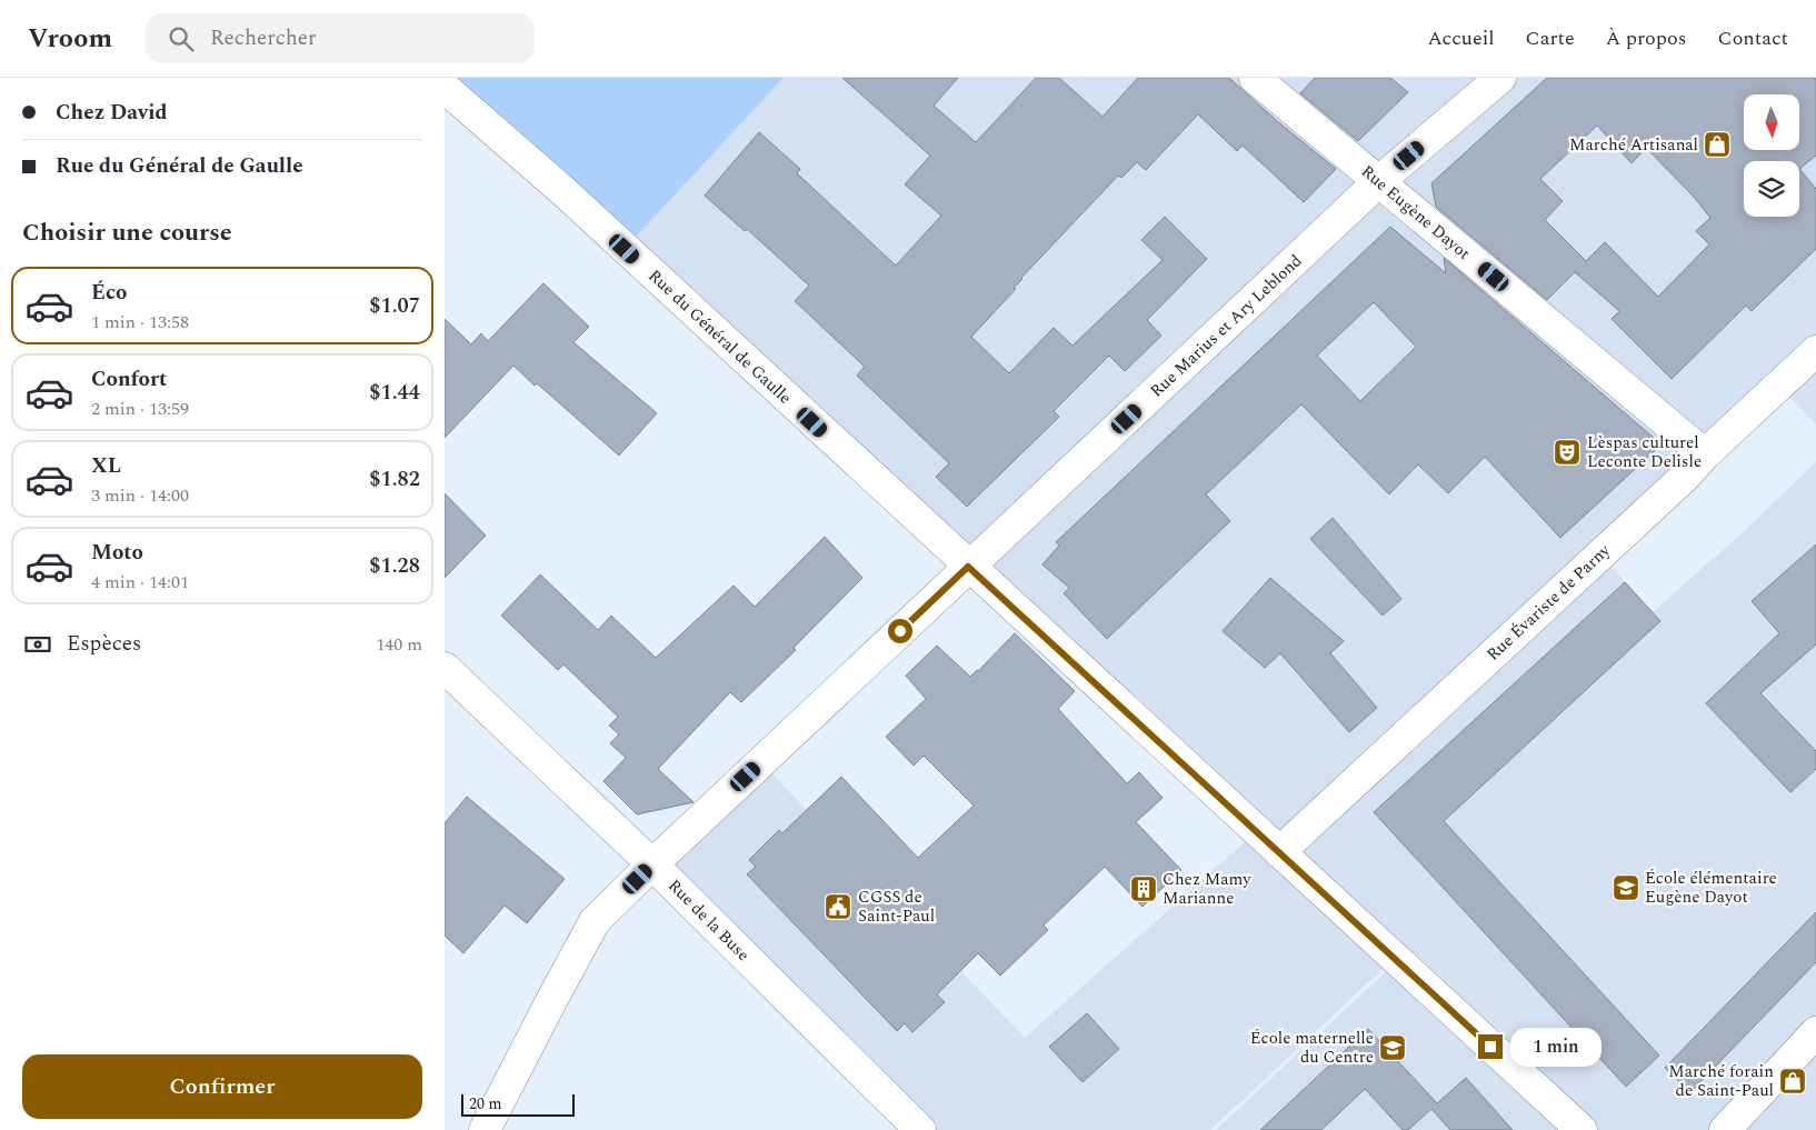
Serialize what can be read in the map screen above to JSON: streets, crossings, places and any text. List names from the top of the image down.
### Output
{
  "streets": {
    "street": [
      "Rue Eugène Dayot",
      "Rue Marius et Ary Leblond",
      "Rue du Général de Gaulle",
      "Rue Évariste de Parny",
      "Rue de la Buse"
    ]
  },
  "crossings": [
    ["Rue Eugène Dayot", "Rue Marius et Ary Leblond"],
    ["Rue Eugène Dayot", "Rue Évariste de Parny"],
    ["Rue Marius et Ary Leblond", "Rue du Général de Gaulle"],
    ["Rue Marius et Ary Leblond", "Rue de la Buse"],
    ["Rue du Général de Gaulle", "Rue Évariste de Parny"]
  ],
  "places": {
    "shop": ["Marché Artisanal", "Marché forain de Saint-Paul"],
    "theatre": ["Lèspas culturel Leconte Delisle"],
    "school or university": ["École élémentaire Eugène Dayot", "École maternelle du Centre"],
    "building": ["Chez Mamy Marianne"],
    "public building": ["CGSS de Saint-Paul"]
  },
  "scale_bar": "20 m",
  "north": "bottom",
  "page": {
    "header": "Vroom",
    "search": "Rechercher",
    "nav": [
      "Accueil",
      "Carte",
      "À propos",
      "Contact"
    ],
    "banner": ["Chez David", "Rue du Général de Gaulle"],
    "heading": "Choisir une course",
    "list": [
      {
        "name": "Éco",
        "note": "1 min · 13:58",
        "value": "$1.07"
      },
      {
        "name": "Confort",
        "note": "2 min · 13:59",
        "value": "$1.44"
      },
      {
        "name": "XL",
        "note": "3 min · 14:00",
        "value": "$1.82"
      },
      {
        "name": "Moto",
        "note": "4 min · 14:01",
        "value": "$1.28"
      }
    ],
    "pay": ["Espèces", "140 m"],
    "bubble": "1 min",
    "buttons": "Confirmer",
    "scale": "20 m"
  }
}
